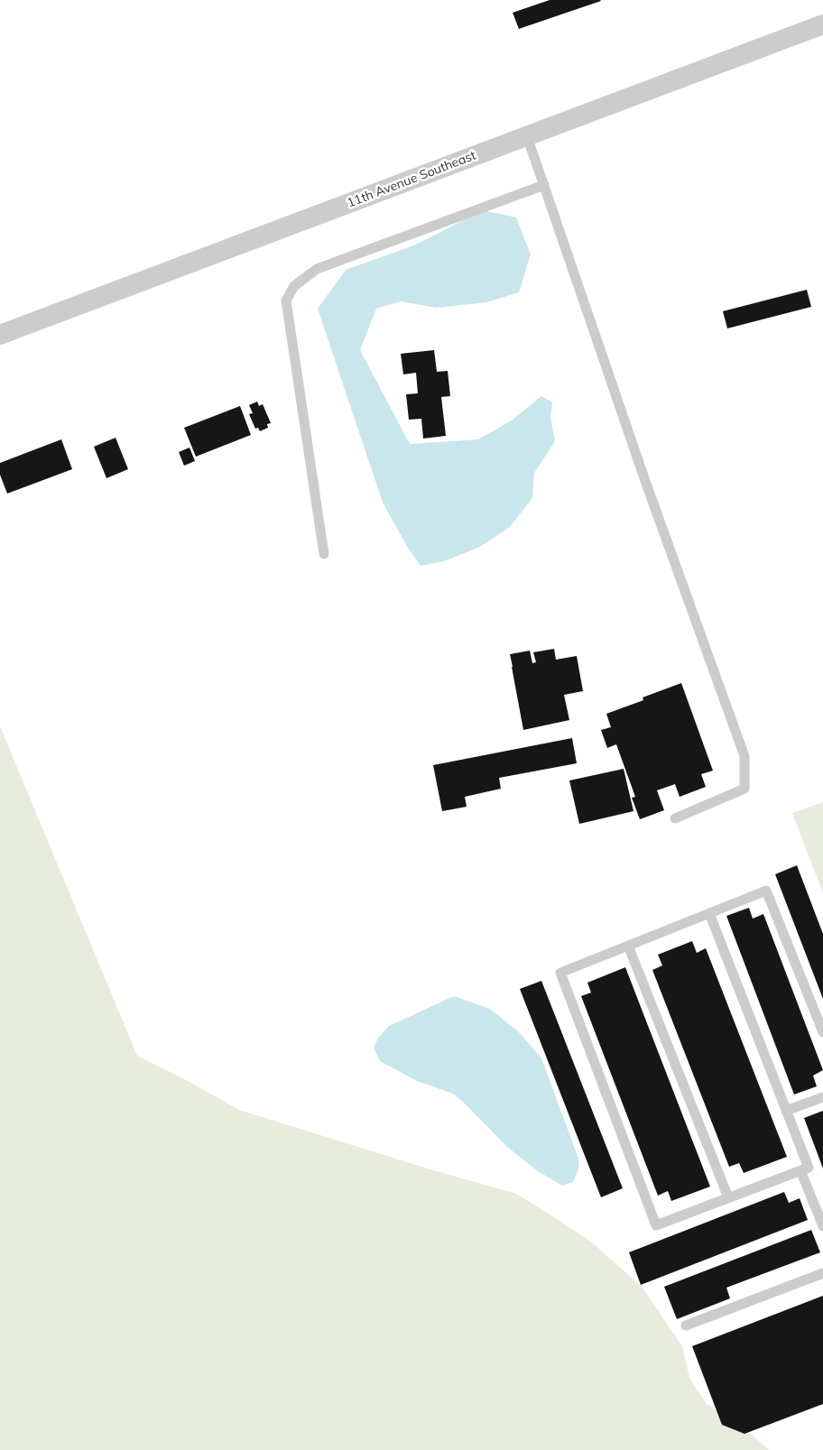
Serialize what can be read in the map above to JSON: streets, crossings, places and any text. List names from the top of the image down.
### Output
{
  "streets": {
    "street": ["11th Avenue Southeast"]
  }
}
